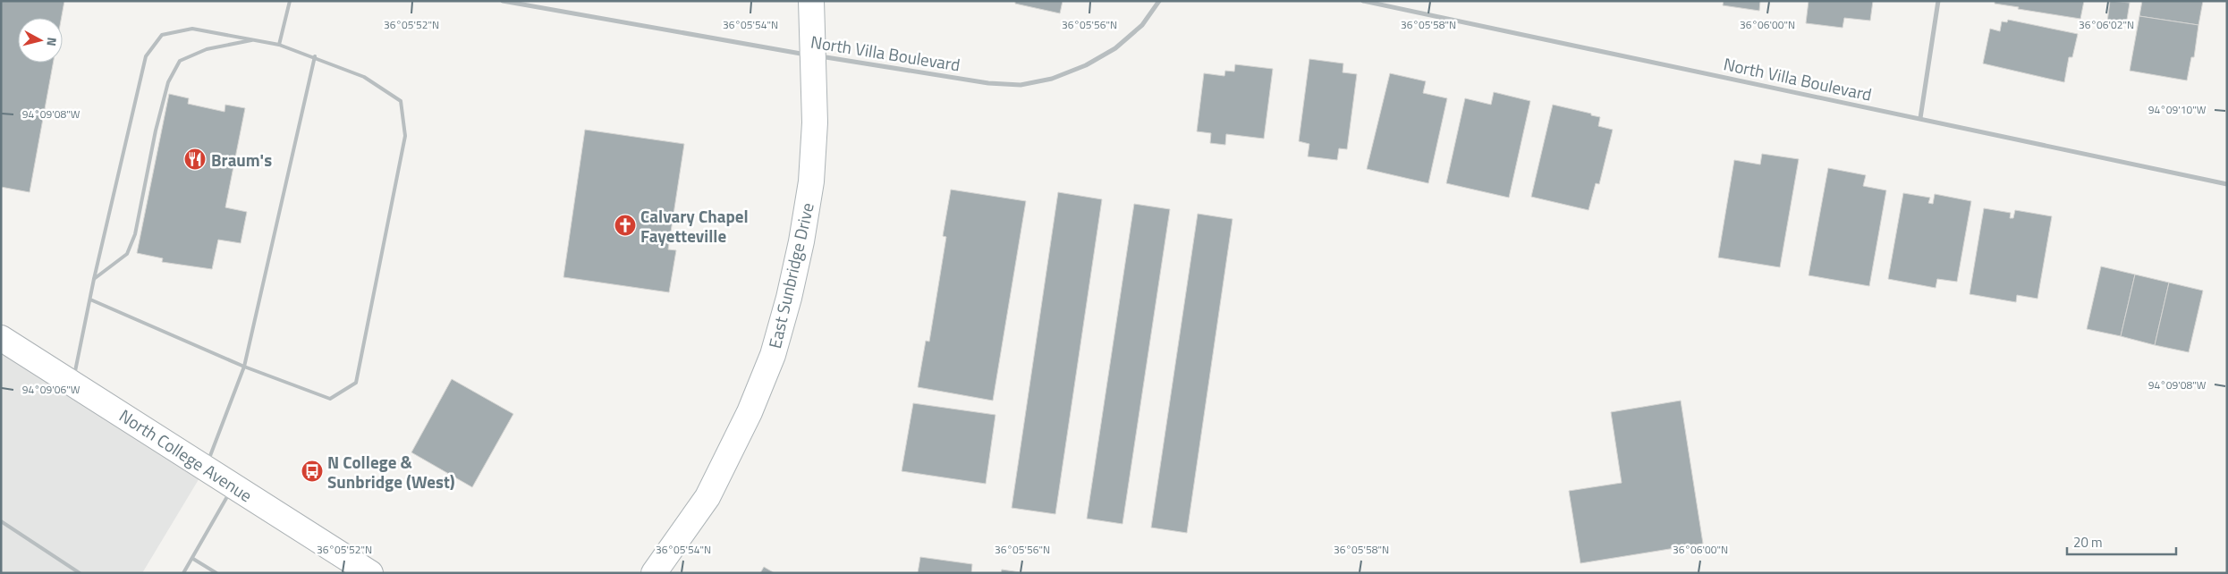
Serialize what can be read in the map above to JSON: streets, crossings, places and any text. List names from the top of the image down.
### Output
{
  "streets": {
    "street": ["North Villa Boulevard", "East Sunbridge Drive", "North College Avenue"]
  },
  "crossings": [
    ["North Villa Boulevard", "East Sunbridge Drive"]
  ],
  "places": {
    "restaurant": ["Braum's"],
    "church": ["Calvary Chapel Fayetteville"],
    "bus stop": ["N College & Sunbridge (West)"]
  },
  "scale_bar": "20 m",
  "north": "right",
  "coordinates": [
    "36°05'52\"N",
    "36°05'54\"N",
    "36°05'56\"N",
    "36°05'58\"N",
    "36°06'00\"N",
    "36°06'02\"N",
    "94°09'10\"W",
    "94°09'08\"W",
    "94°09'06\"W"
  ]
}
